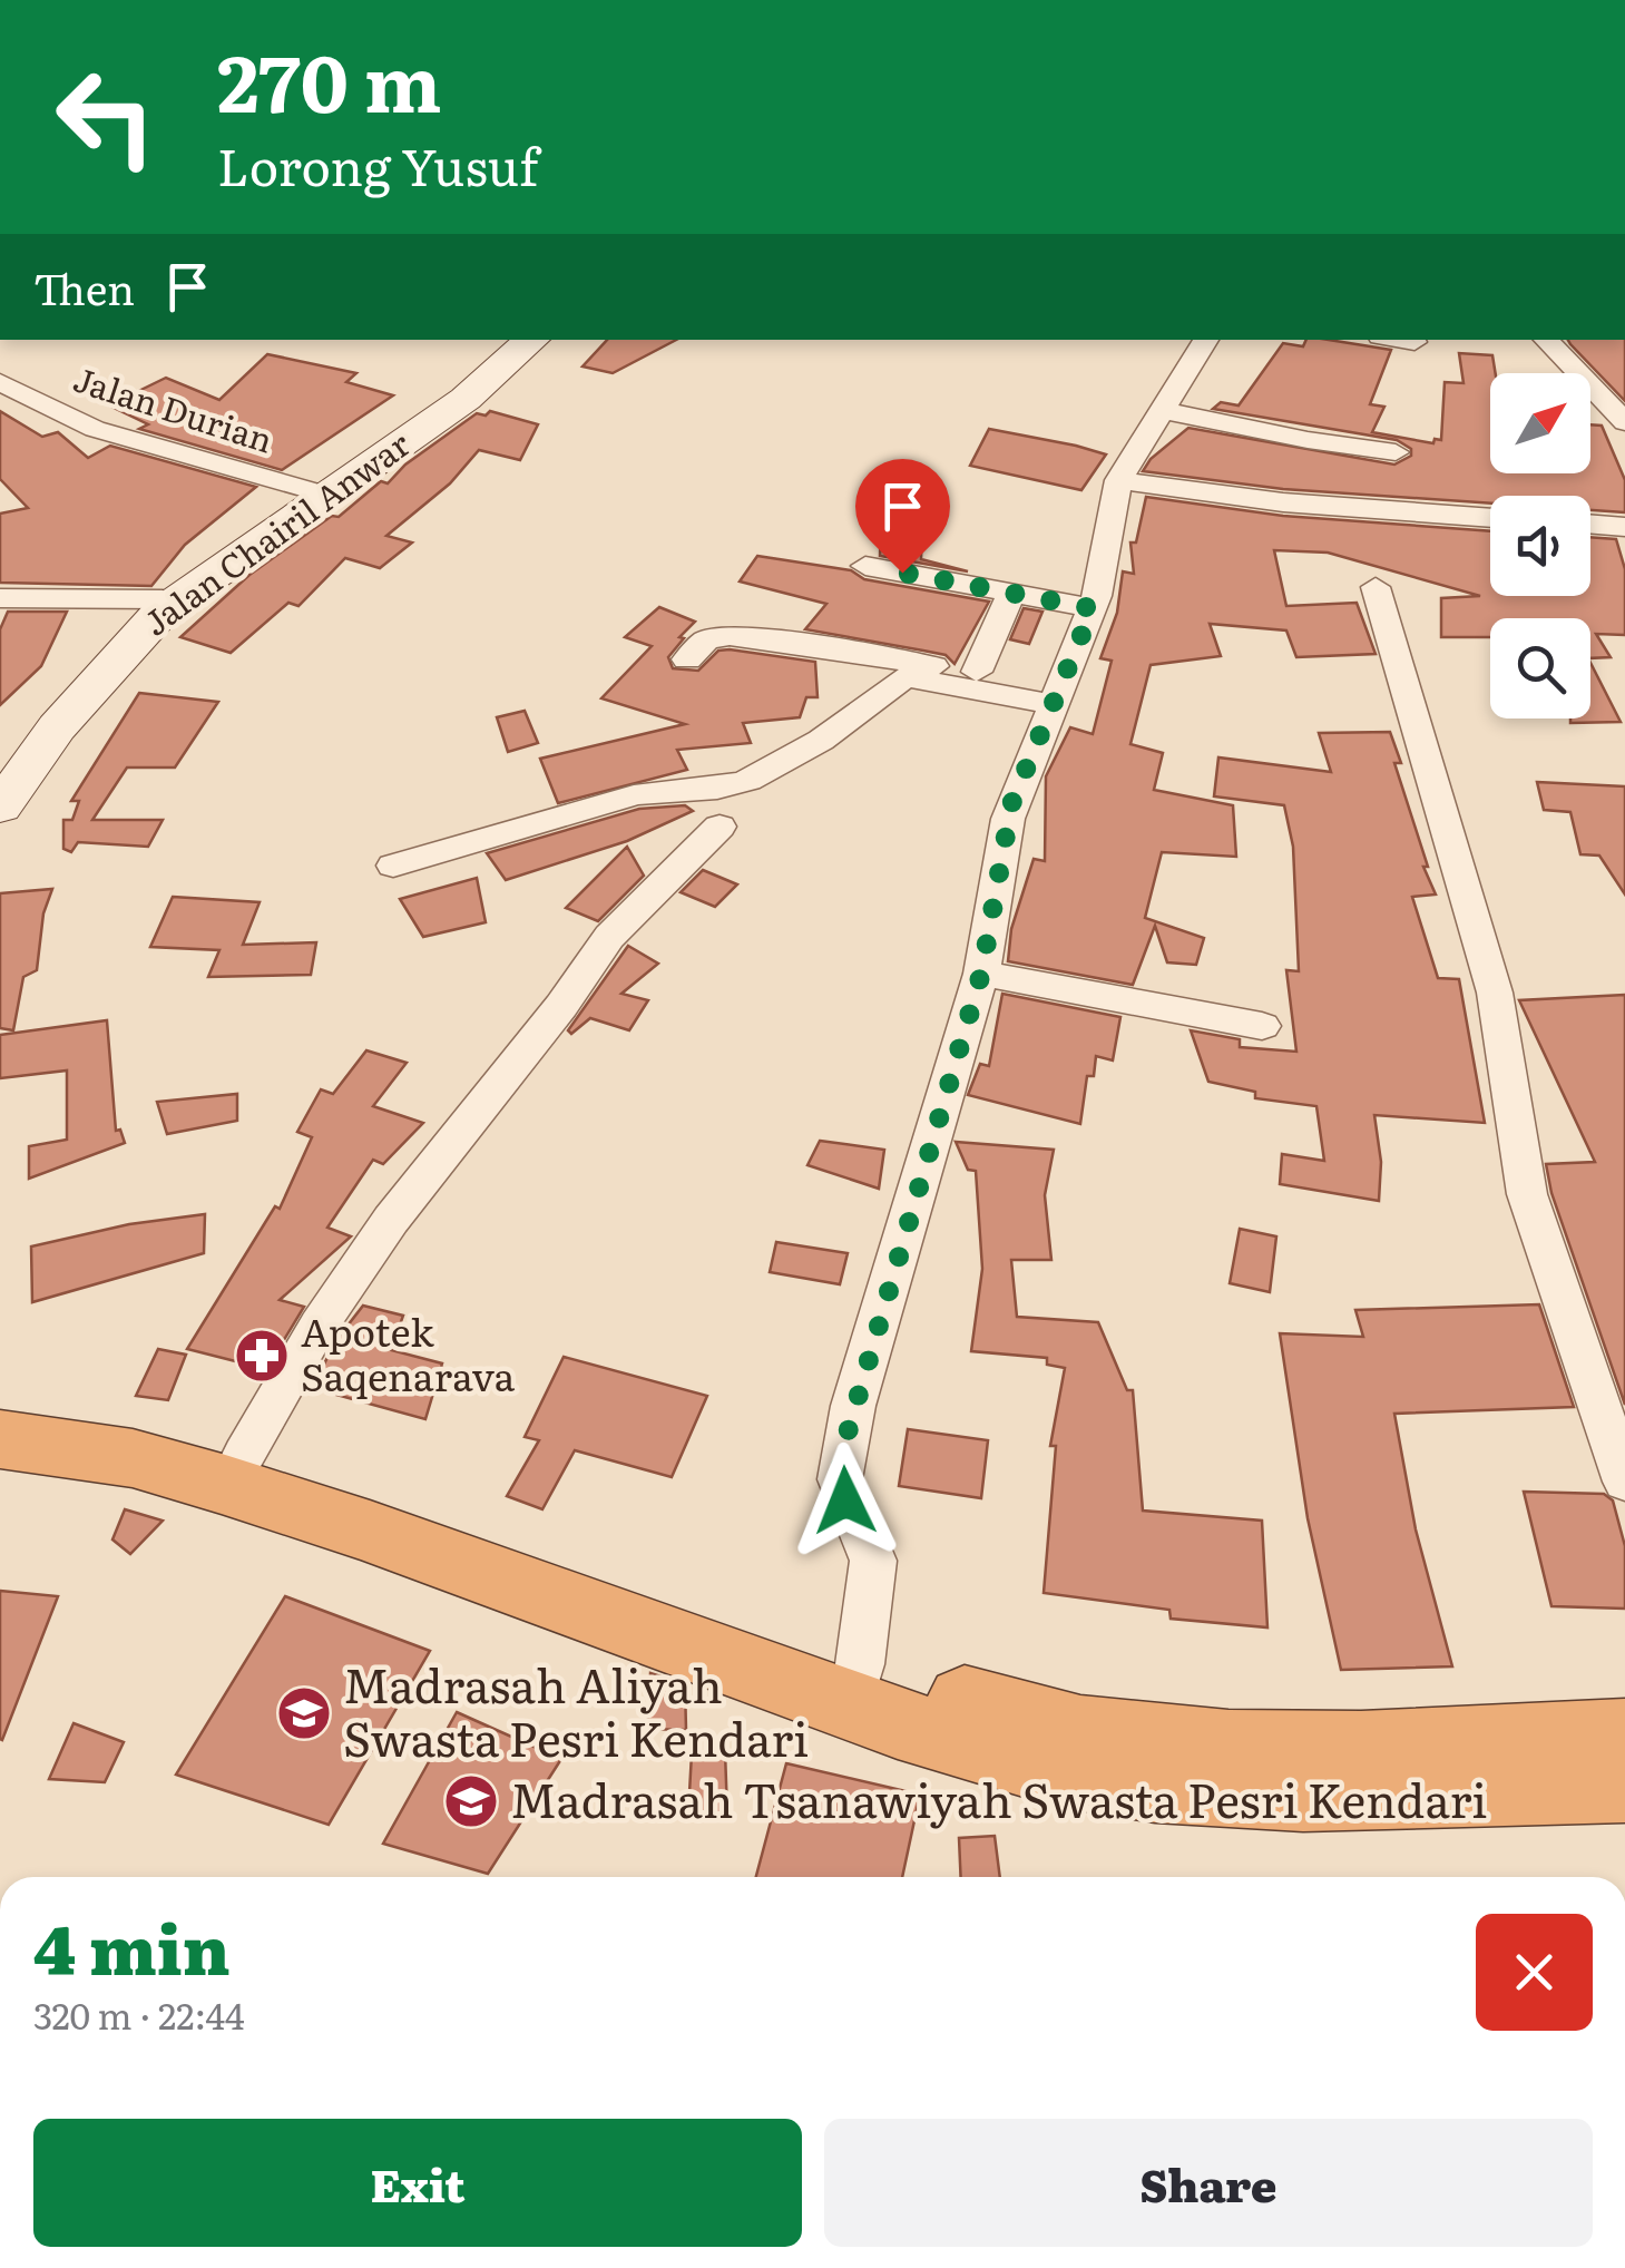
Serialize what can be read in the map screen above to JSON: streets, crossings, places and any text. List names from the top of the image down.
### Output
{
  "streets": {
    "main road": ["Jalan Chairil Anwar"],
    "street": ["Jalan Durian"]
  },
  "crossings": [
    ["Jalan Durian", "Jalan Chairil Anwar"]
  ],
  "places": {
    "pharmacy": ["Apotek Saqenarava"],
    "school or university": ["Madrasah Aliyah Swasta Pesri Kendari", "Madrasah Tsanawiyah Swasta Pesri Kendari"]
  },
  "north": "top right",
  "page": {
    "turn": ["270 m", "Lorong Yusuf"],
    "then": "Then",
    "heading": ["4 min", "320 m · 22:44"],
    "buttons": ["Exit", "Share"]
  }
}
